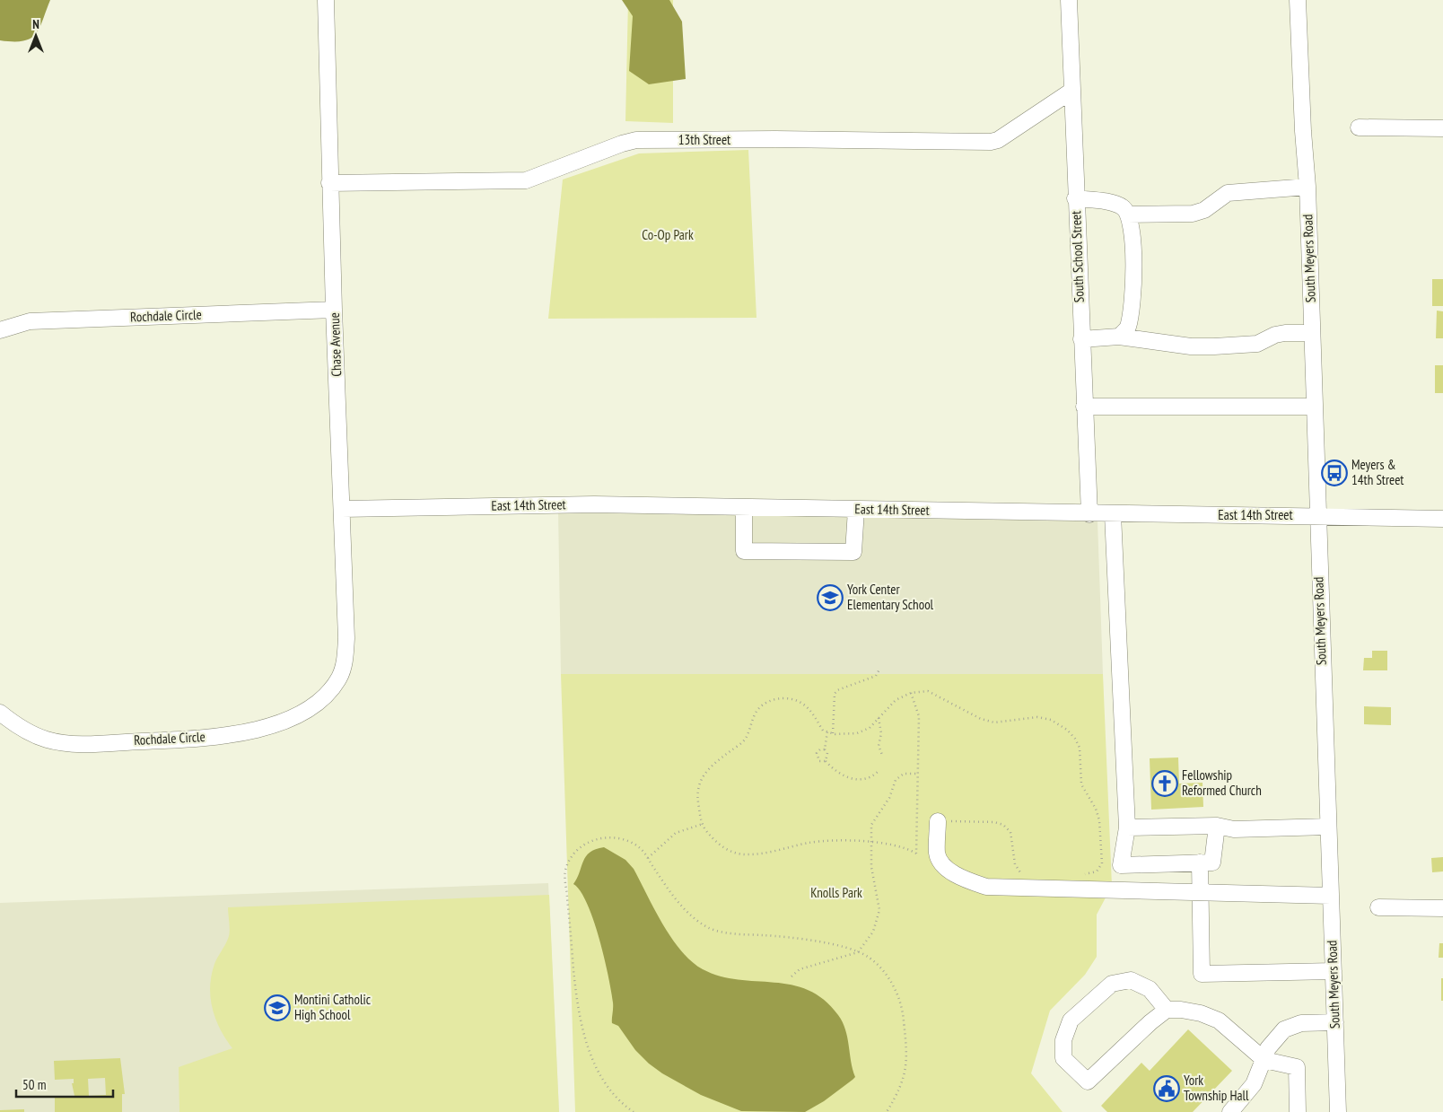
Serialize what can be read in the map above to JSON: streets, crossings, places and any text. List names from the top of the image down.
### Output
{
  "streets": {
    "street": [
      "13th Street",
      "South School Street",
      "South Meyers Road",
      "Rochdale Circle",
      "Chase Avenue",
      "East 14th Street"
    ]
  },
  "crossings": [
    ["13th Street", "South School Street"],
    ["13th Street", "Chase Avenue"],
    ["South School Street", "East 14th Street"],
    ["South Meyers Road", "East 14th Street"],
    ["Rochdale Circle", "Chase Avenue"],
    ["Chase Avenue", "East 14th Street"]
  ],
  "parks": ["Co-Op Park", "Knolls Park"],
  "places": {
    "bus stop": ["Meyers & 14th Street"],
    "school or university": ["York Center Elementary School", "Montini Catholic High School"],
    "church": ["Fellowship Reformed Church"],
    "public building": ["York Township Hall"]
  },
  "scale_bar": "50 m",
  "north": "top"
}
